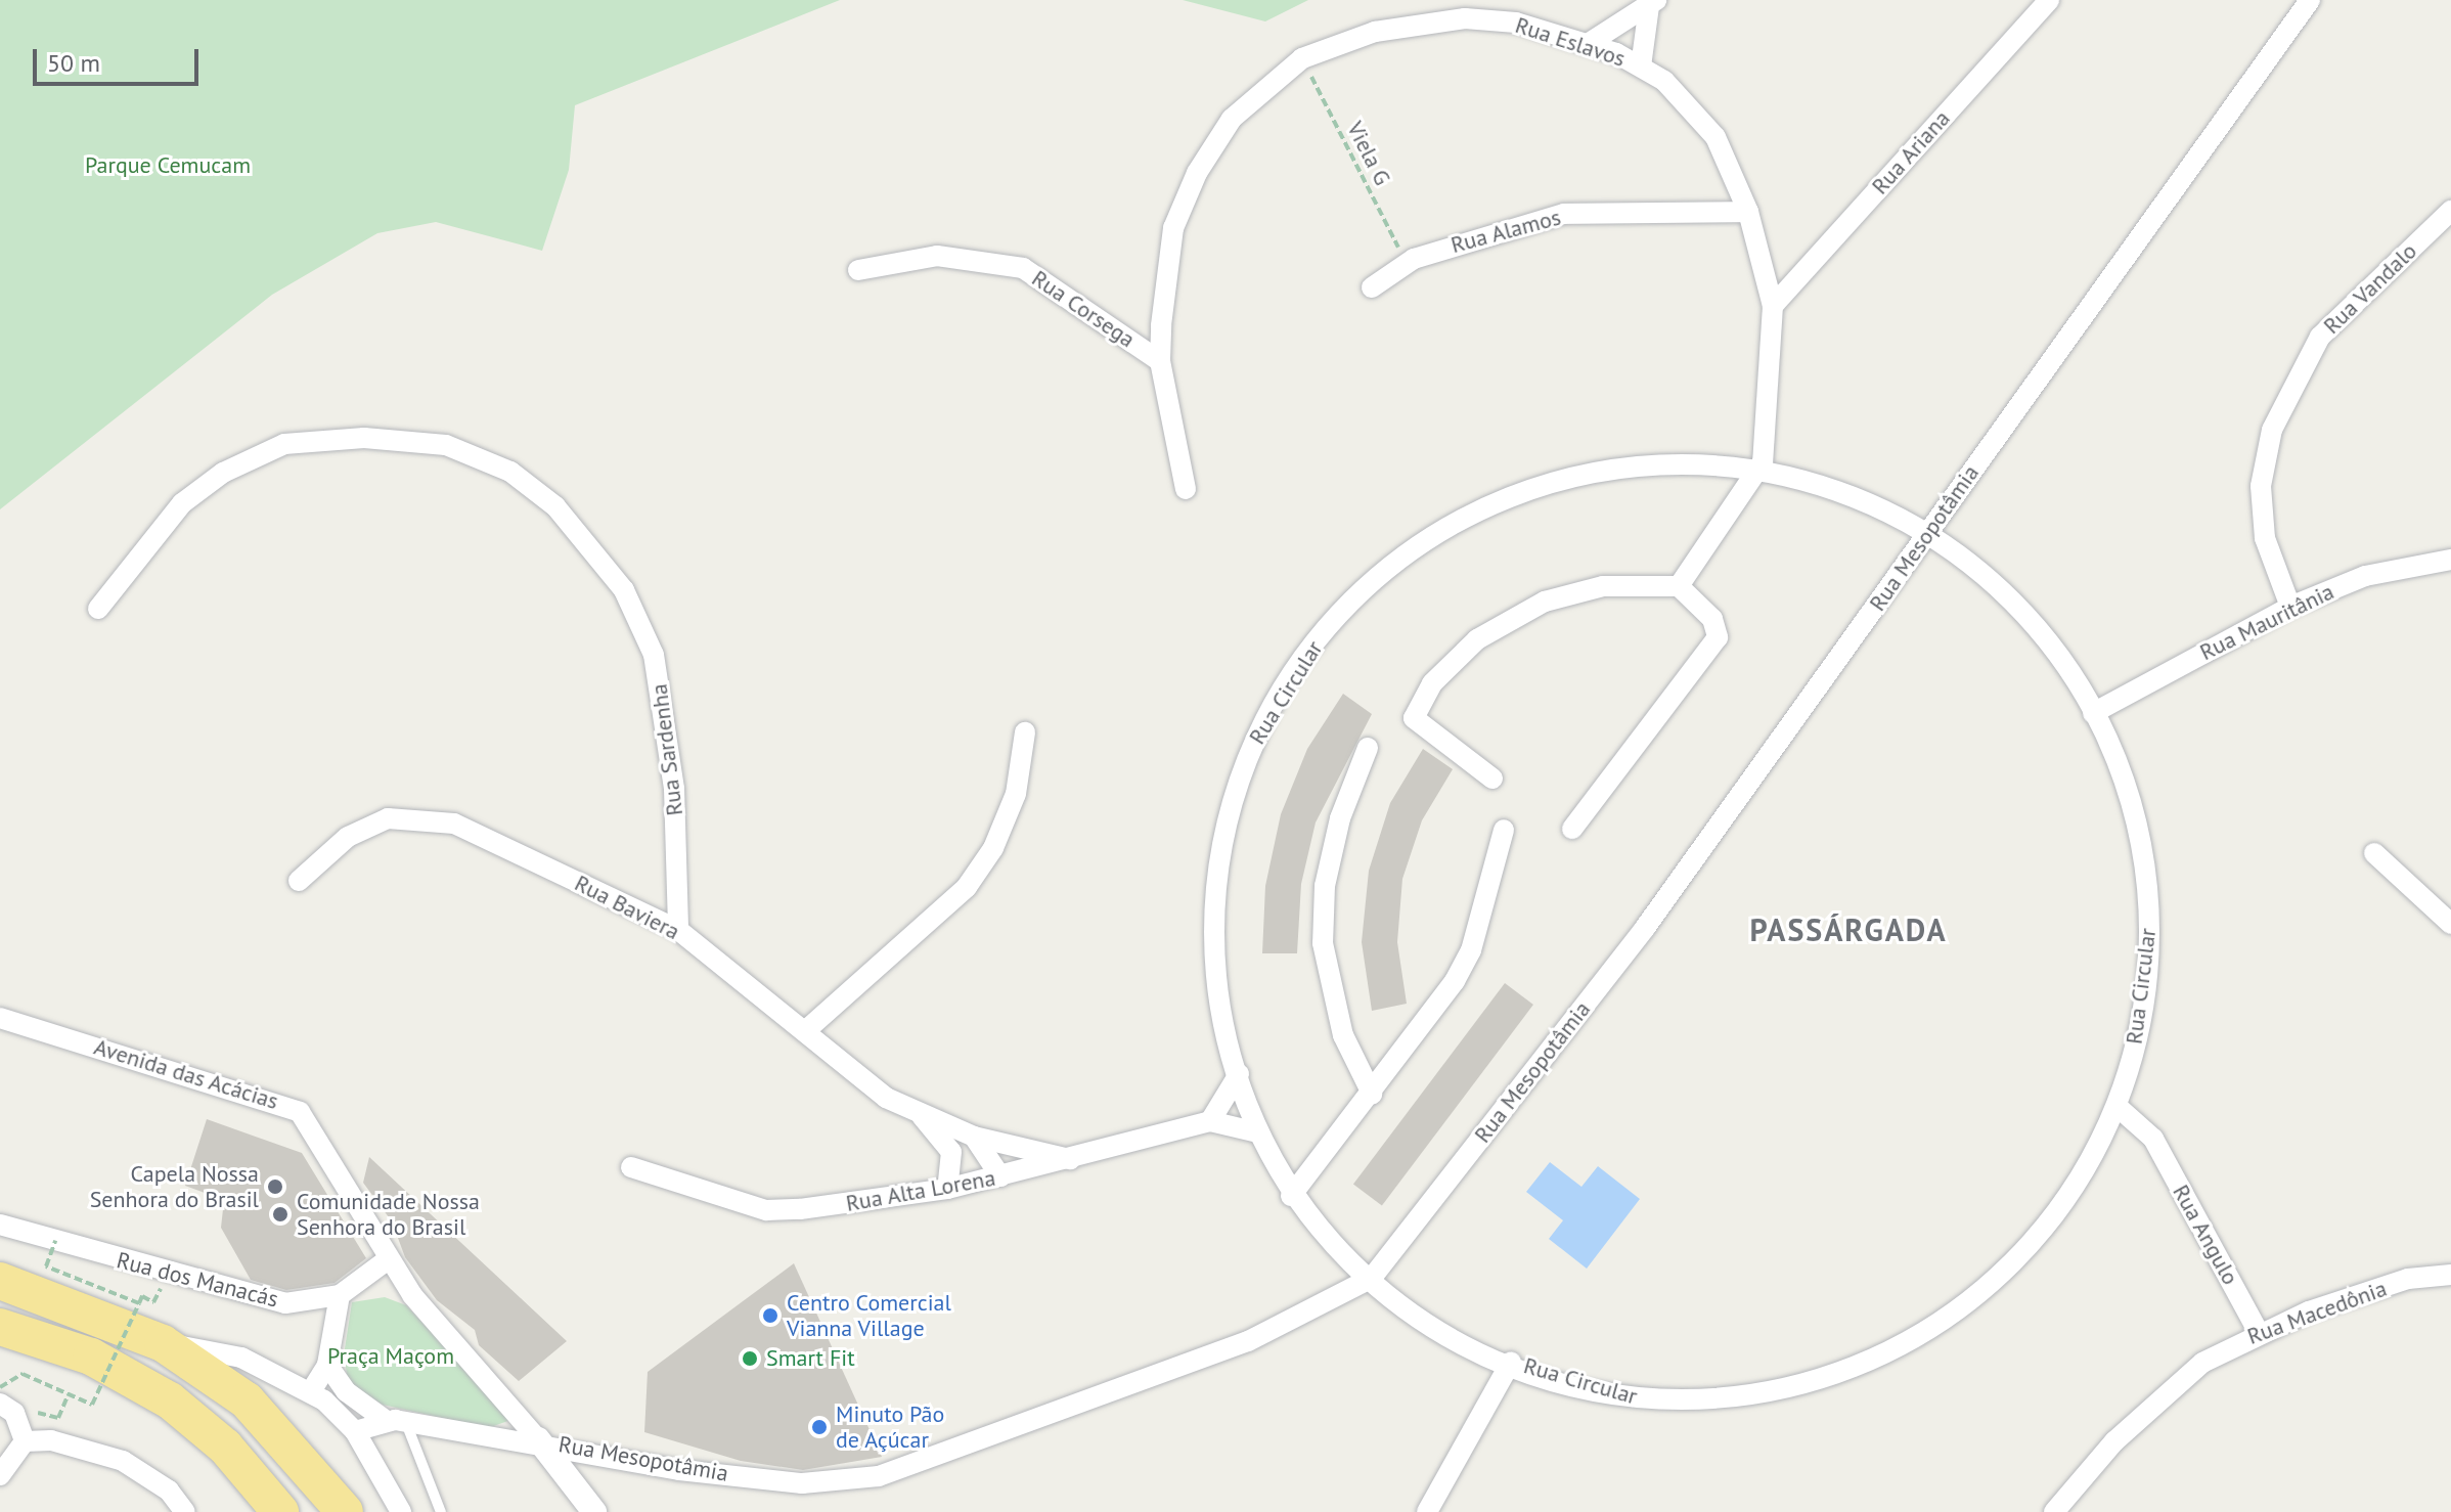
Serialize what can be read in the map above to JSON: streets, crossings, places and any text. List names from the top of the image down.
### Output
{
  "streets": {
    "street": [
      "Rua Eslavos",
      "Rua Ariana",
      "Rua Alamos",
      "Rua Vandalo",
      "Rua Corsega",
      "Rua Mesopotâmia",
      "Rua Mauritânia",
      "Rua Circular",
      "Rua Sardenha",
      "Rua Baviera",
      "Avenida das Acácias",
      "Rua Alta Lorena",
      "Rua Angulo",
      "Rua dos Manacás",
      "Rua Macedônia"
    ],
    "path": ["Viela G"]
  },
  "crossings": [
    ["Rua Eslavos", "Rua Ariana"],
    ["Rua Eslavos", "Viela G"],
    ["Rua Eslavos", "Rua Alamos"],
    ["Rua Eslavos", "Rua Corsega"],
    ["Rua Eslavos", "Rua Circular"],
    ["Viela G", "Rua Alamos"],
    ["Rua Vandalo", "Rua Mauritânia"],
    ["Rua Mesopotâmia", "Rua Circular"],
    ["Rua Mesopotâmia", "Avenida das Acácias"],
    ["Rua Mauritânia", "Rua Circular"],
    ["Rua Circular", "Rua Alta Lorena"],
    ["Rua Circular", "Rua Angulo"],
    ["Rua Sardenha", "Rua Baviera"],
    ["Rua Baviera", "Rua Alta Lorena"],
    ["Rua Angulo", "Rua Macedônia"]
  ],
  "districts": ["PASSÁRGADA"],
  "parks": ["Parque Cemucam", "Praça Maçom"],
  "places": [
    "Capela Nossa Senhora do Brasil",
    "Comunidade Nossa Senhora do Brasil",
    "Centro Comercial Vianna Village",
    "Smart Fit",
    "Minuto Pão de Açúcar"
  ],
  "scale_bar": "50 m"
}
